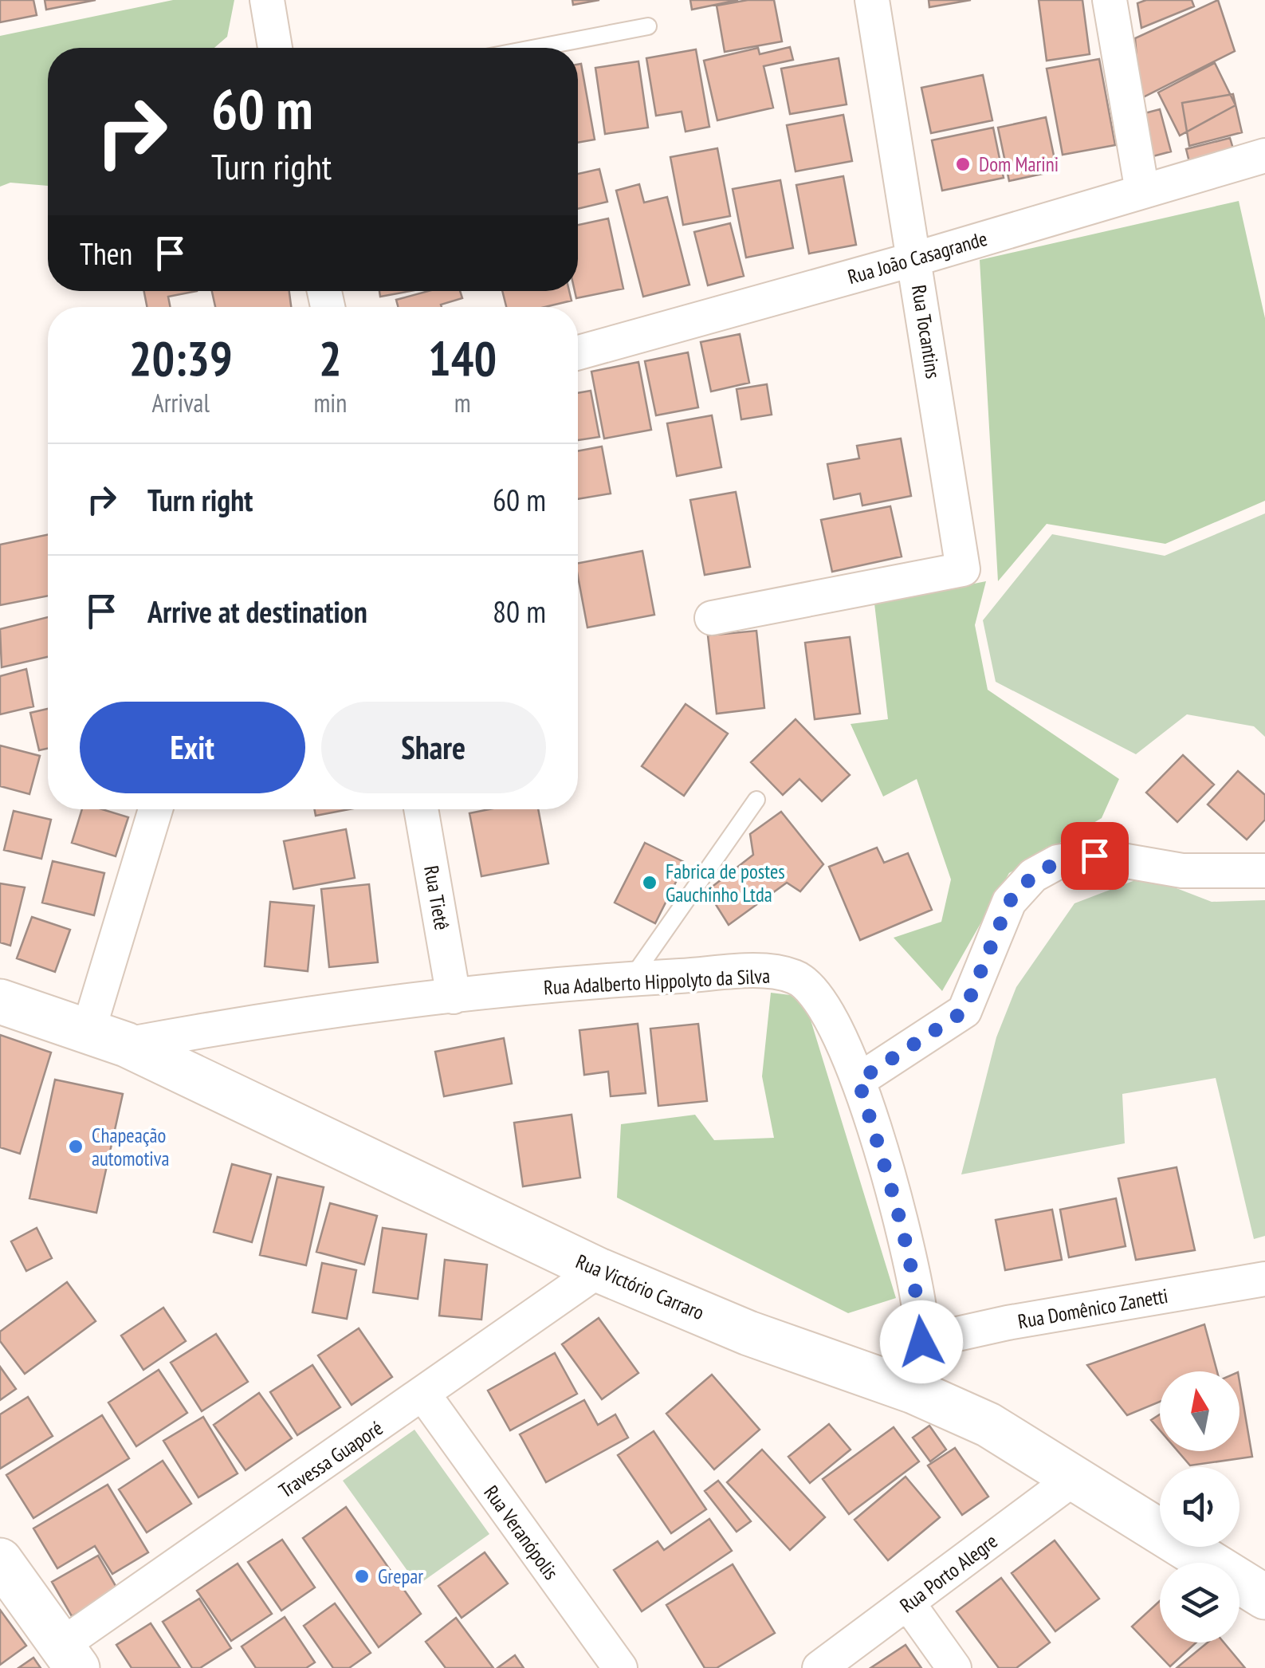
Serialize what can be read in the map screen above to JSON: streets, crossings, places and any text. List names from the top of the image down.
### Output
{
  "streets": {
    "main road": ["Rua Victório Carraro"],
    "street": [
      "Rua João Casagrande",
      "Rua Tocantins",
      "Rua Tietê",
      "Rua Adalberto Hippolyto da Silva",
      "Rua Domênico Zanetti",
      "Travessa Guaporé",
      "Rua Veranópolis",
      "Rua Porto Alegre"
    ]
  },
  "crossings": [
    ["Rua João Casagrande", "Rua Tocantins"],
    ["Rua Tietê", "Rua Adalberto Hippolyto da Silva"],
    ["Rua Adalberto Hippolyto da Silva", "Rua Victório Carraro"],
    ["Rua Adalberto Hippolyto da Silva", "Rua Domênico Zanetti"],
    ["Rua Victório Carraro", "Travessa Guaporé"],
    ["Rua Victório Carraro", "Rua Porto Alegre"],
    ["Travessa Guaporé", "Rua Veranópolis"]
  ],
  "places": [
    "Dom Marini",
    "Fabrica de postes Gauchinho Ltda",
    "Chapeação automotiva",
    "Grepar"
  ],
  "north": "top",
  "page": {
    "turn": ["60 m", "Turn right"],
    "then": "Then",
    "eta": [
      "20:39",
      "Arrival",
      "2",
      "min",
      "140",
      "m"
    ],
    "list": [
      {
        "name": "Turn right",
        "value": "60 m"
      },
      {
        "name": "Arrive at destination",
        "value": "80 m"
      }
    ],
    "buttons": ["Exit", "Share"]
  }
}
